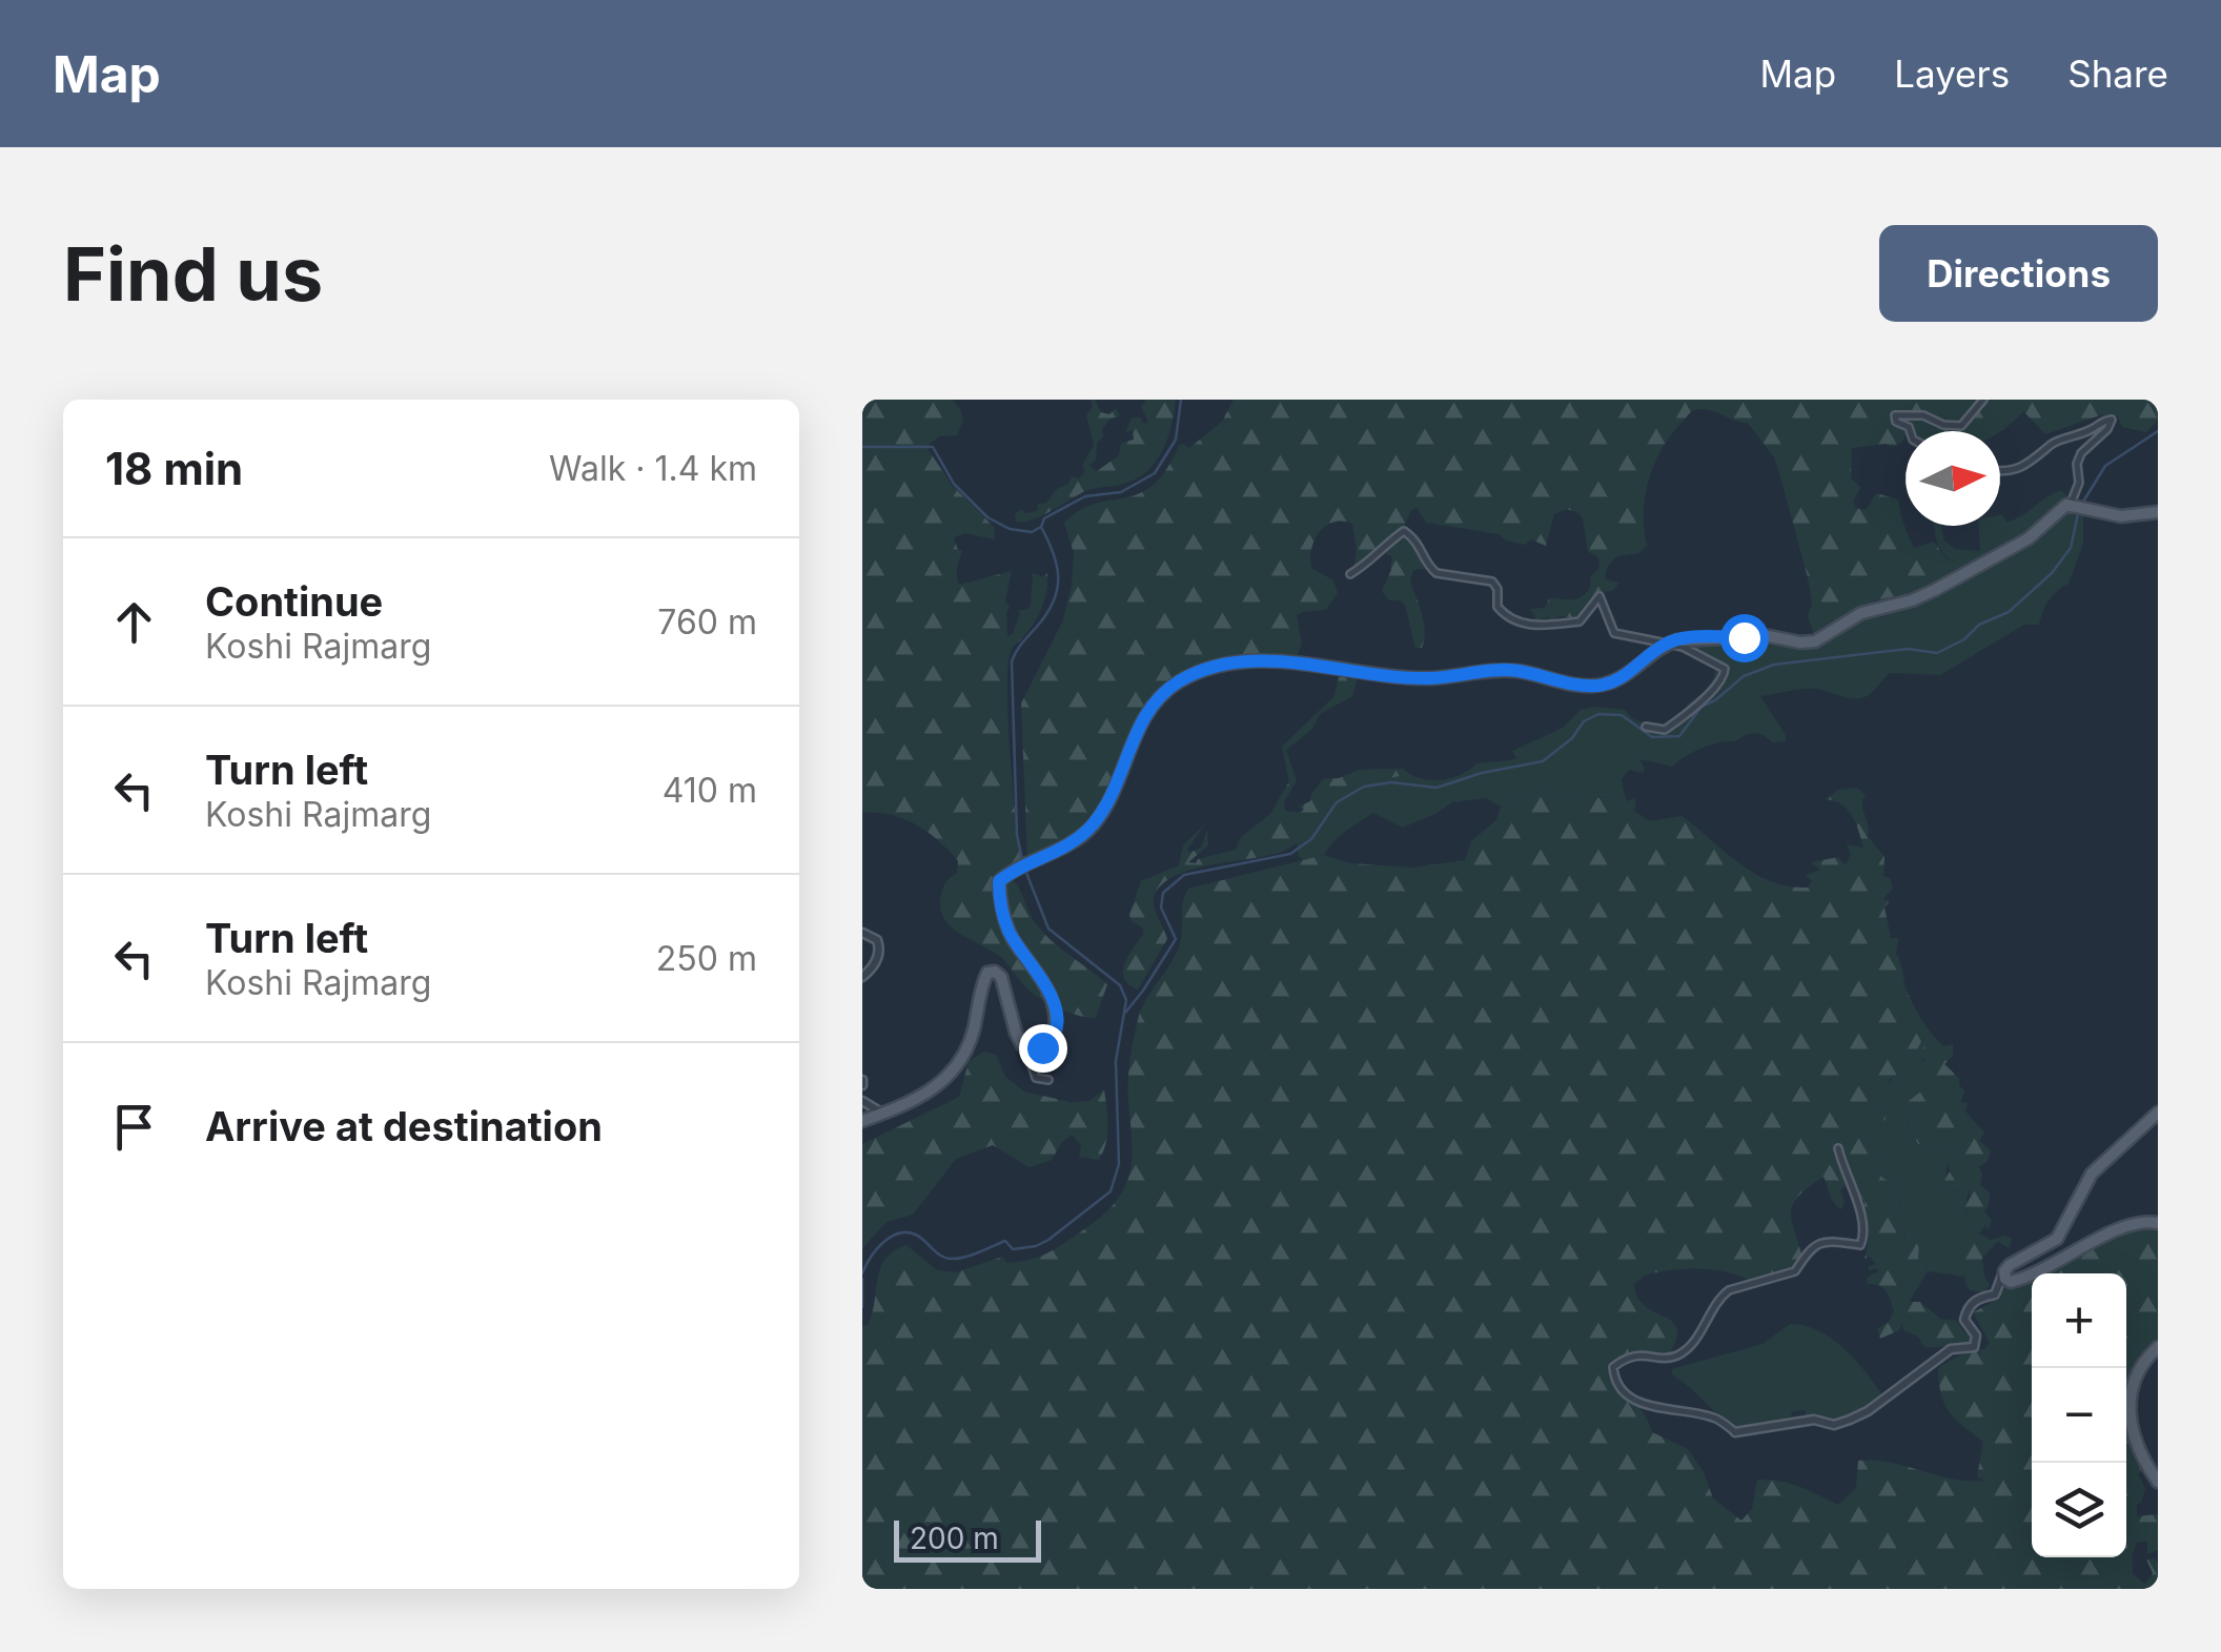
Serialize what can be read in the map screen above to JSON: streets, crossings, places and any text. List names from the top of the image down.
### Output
{
  "scale_bar": "200 m",
  "north": "right",
  "page": {
    "header": "Map",
    "nav": ["Map", "Layers", "Share"],
    "buttons": "Directions",
    "title": "Find us",
    "heading": ["18 min", "Walk · 1.4 km"],
    "list": [
      ["Continue", "Koshi Rajmarg", "760 m"],
      ["Turn left", "Koshi Rajmarg", "410 m"],
      ["Turn left", "Koshi Rajmarg", "250 m"],
      "Arrive at destination"
    ],
    "map_buttons": ["+", "−"],
    "scale": "200 m"
  }
}
